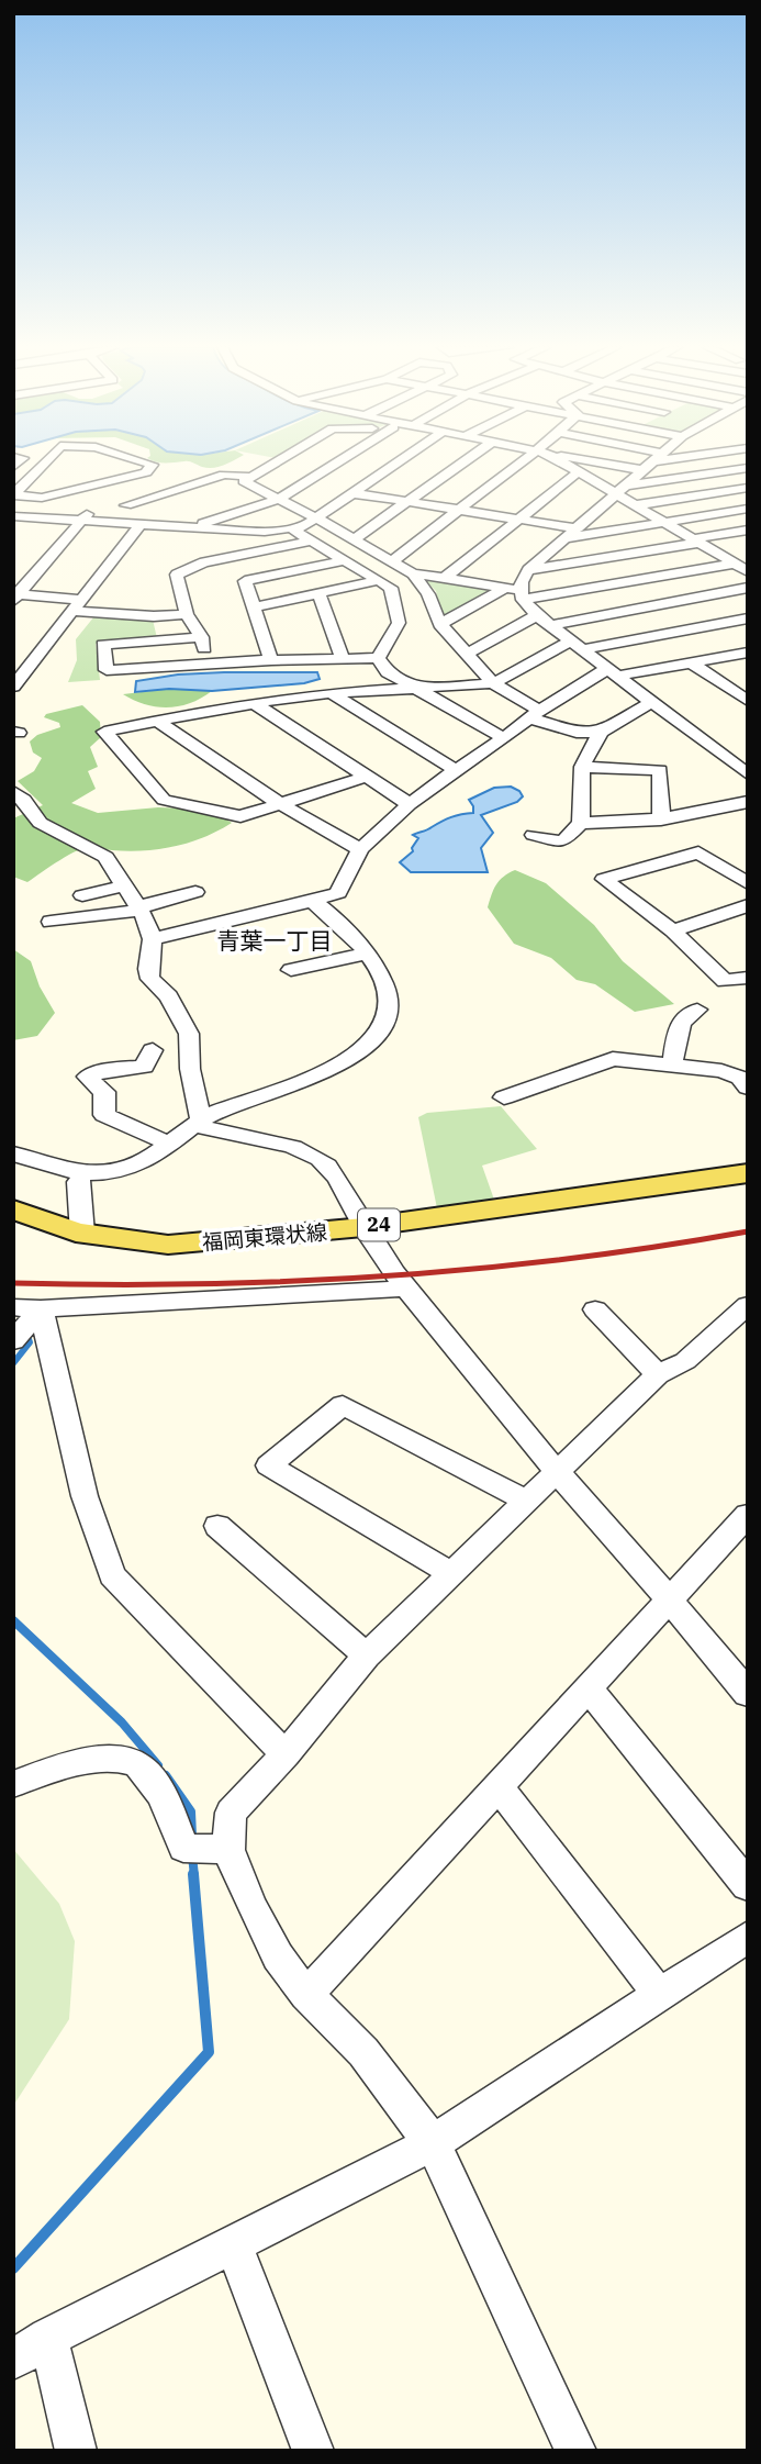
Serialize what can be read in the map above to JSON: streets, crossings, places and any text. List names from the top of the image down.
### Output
{
  "streets": {
    "main road": ["24", "福岡東環状線"]
  },
  "districts": ["青葉一丁目"]
}
